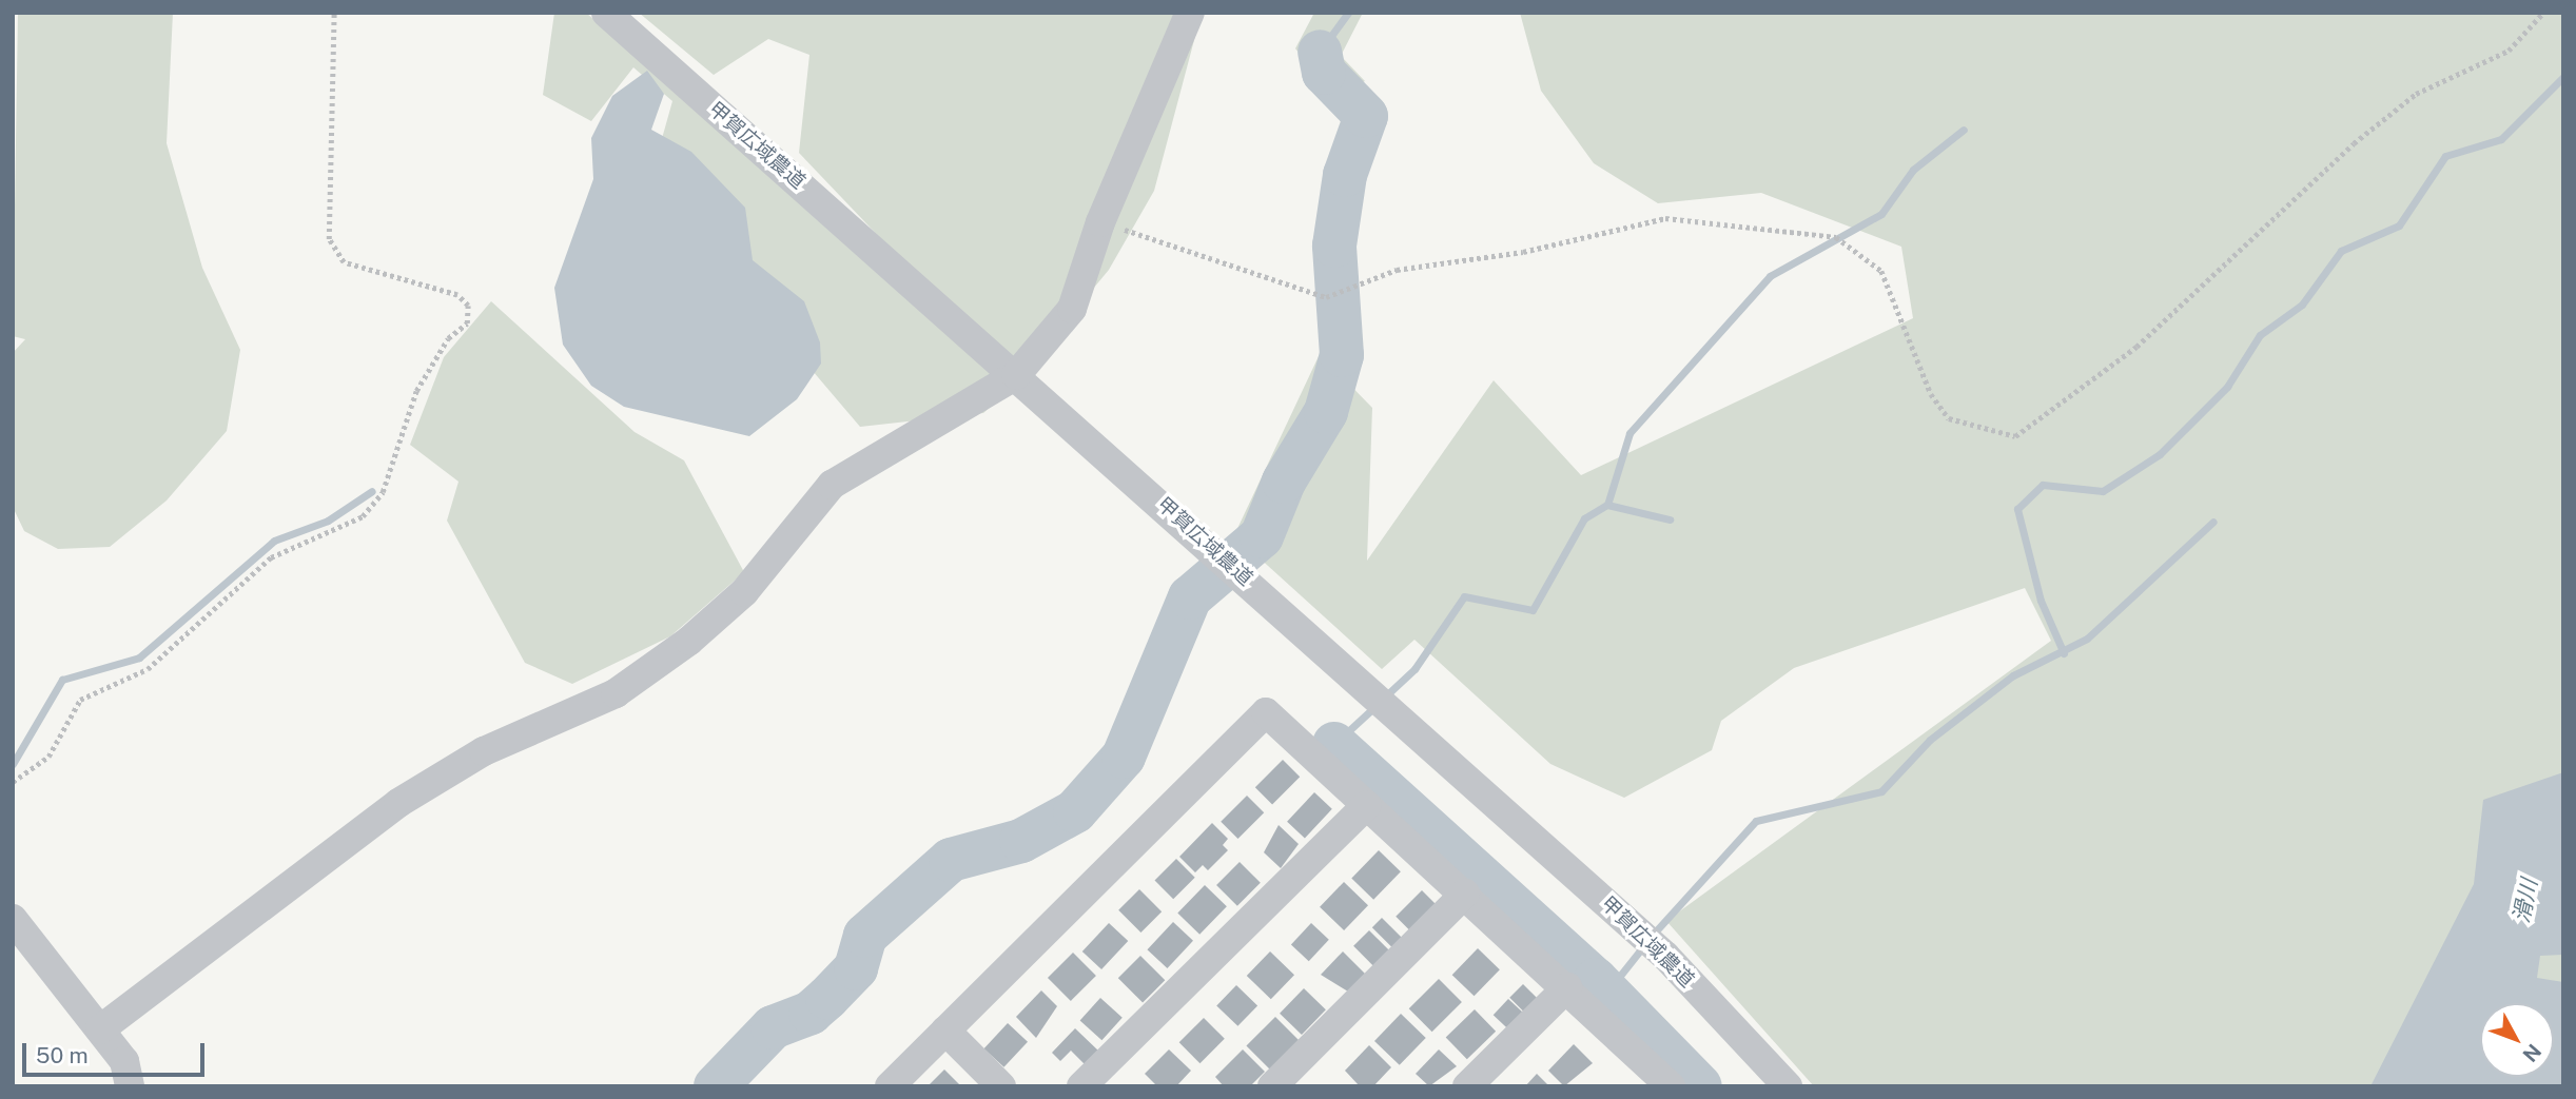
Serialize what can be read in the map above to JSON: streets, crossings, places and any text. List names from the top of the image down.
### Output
{
  "streets": {
    "street": ["甲賀広域農道"]
  },
  "water": ["滑川"],
  "scale_bar": "50 m",
  "north": "bottom right"
}
